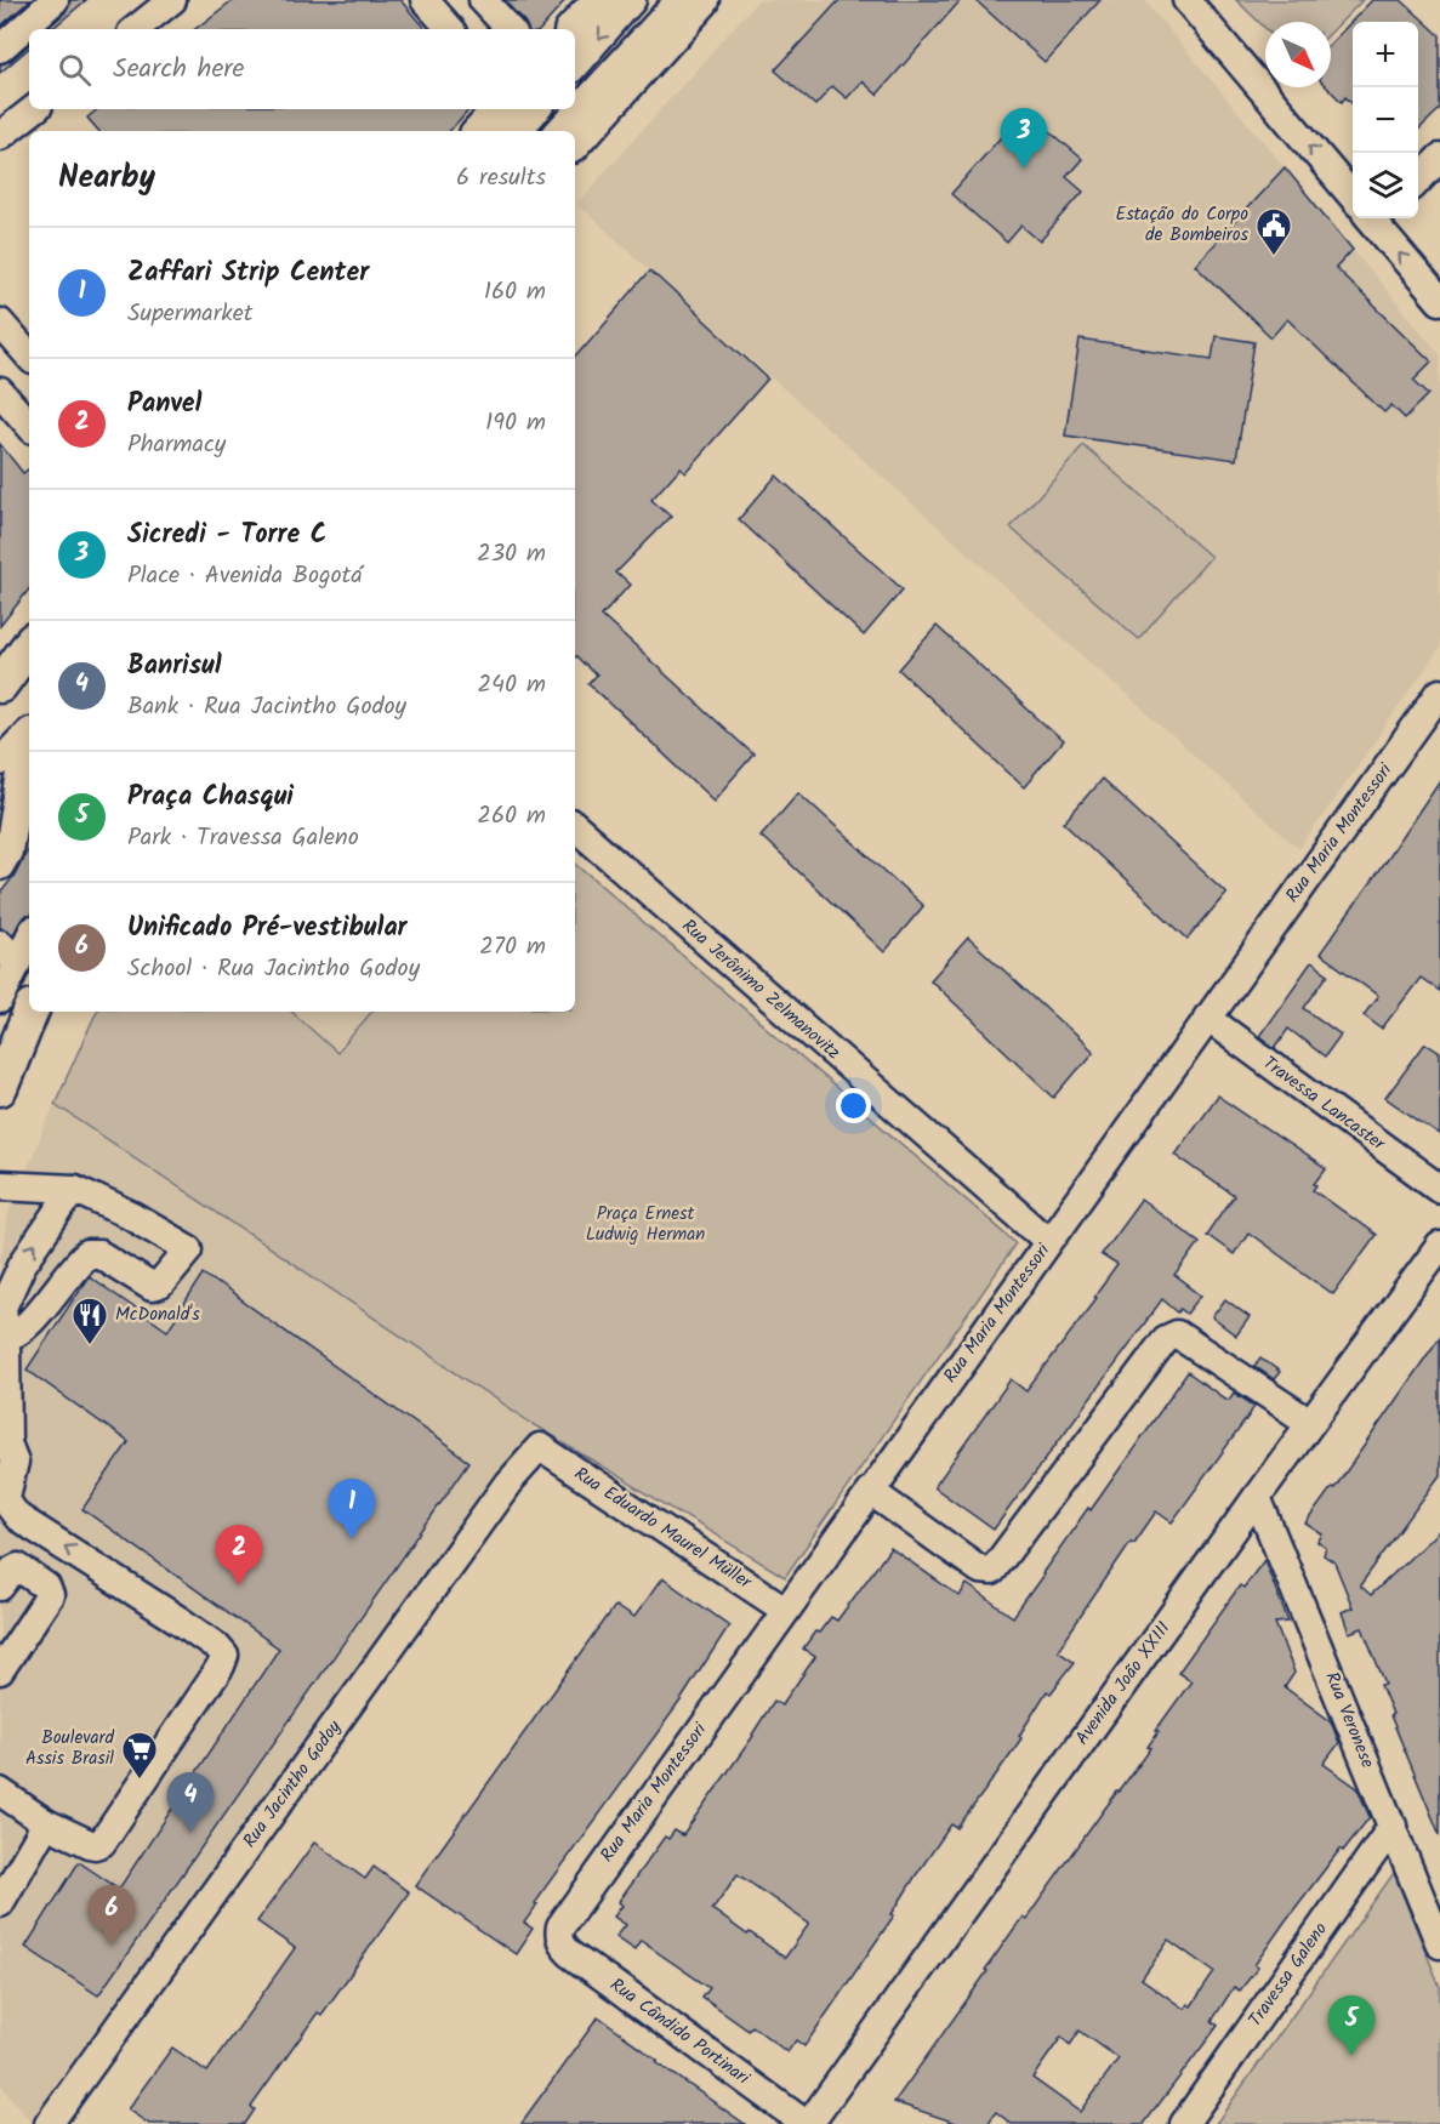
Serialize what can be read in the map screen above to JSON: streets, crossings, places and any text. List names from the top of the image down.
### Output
{
  "streets": {
    "street": [
      "Rua Maria Montessori",
      "Rua Jerônimo Zelmanovitz",
      "Travessa Lancaster",
      "Rua Eduardo Maurel Müller",
      "Avenida João XXIII",
      "Rua Veronese",
      "Rua Jacintho Godoy",
      "Travessa Galeno",
      "Rua Cândido Portinari"
    ]
  },
  "crossings": [
    ["Rua Maria Montessori", "Rua Jerônimo Zelmanovitz"],
    ["Rua Maria Montessori", "Travessa Lancaster"],
    ["Rua Maria Montessori", "Rua Eduardo Maurel Müller"],
    ["Rua Maria Montessori", "Rua Cândido Portinari"],
    ["Rua Eduardo Maurel Müller", "Rua Jacintho Godoy"],
    ["Avenida João XXIII", "Rua Veronese"],
    ["Avenida João XXIII", "Rua Cândido Portinari"],
    ["Rua Veronese", "Travessa Galeno"]
  ],
  "parks": ["Praça Ernest Ludwig Herman"],
  "places": {
    "public building": ["Estação do Corpo de Bombeiros"],
    "restaurant": ["McDonald's"],
    "supermarket": ["Boulevard Assis Brasil"]
  },
  "north": "bottom right",
  "page": {
    "map_buttons": ["+", "−"],
    "search": "Search here",
    "pins": [
      "3",
      "1",
      "2",
      "4",
      "6",
      "5"
    ],
    "heading": ["Nearby", "6 results"],
    "list": [
      {
        "mark": "1",
        "name": "Zaffari Strip Center",
        "note": "Supermarket",
        "value": "160 m"
      },
      {
        "mark": "2",
        "name": "Panvel",
        "note": "Pharmacy",
        "value": "190 m"
      },
      {
        "mark": "3",
        "name": "Sicredi - Torre C",
        "note": "Place · Avenida Bogotá",
        "value": "230 m"
      },
      {
        "mark": "4",
        "name": "Banrisul",
        "note": "Bank · Rua Jacintho Godoy",
        "value": "240 m"
      },
      {
        "mark": "5",
        "name": "Praça Chasqui",
        "note": "Park · Travessa Galeno",
        "value": "260 m"
      },
      {
        "mark": "6",
        "name": "Unificado Pré-vestibular",
        "note": "School · Rua Jacintho Godoy",
        "value": "270 m"
      }
    ]
  }
}
